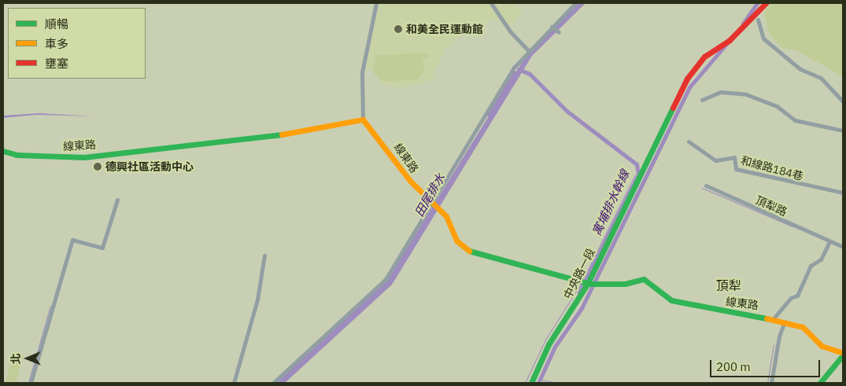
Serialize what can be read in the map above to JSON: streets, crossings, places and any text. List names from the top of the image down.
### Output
{
  "streets": {
    "street": [
      "線東路",
      "和線路184巷",
      "頂犁路",
      "中央路一段"
    ]
  },
  "crossings": [
    ["線東路", "中央路一段"]
  ],
  "districts": ["頂犁"],
  "water": ["田尾排水", "寓埔排水幹線"],
  "places": ["和美全民運動館", "德興社區活動中心"],
  "legend": ["順暢", "車多", "壅塞"],
  "scale_bar": "200 m",
  "north": "left"
}
